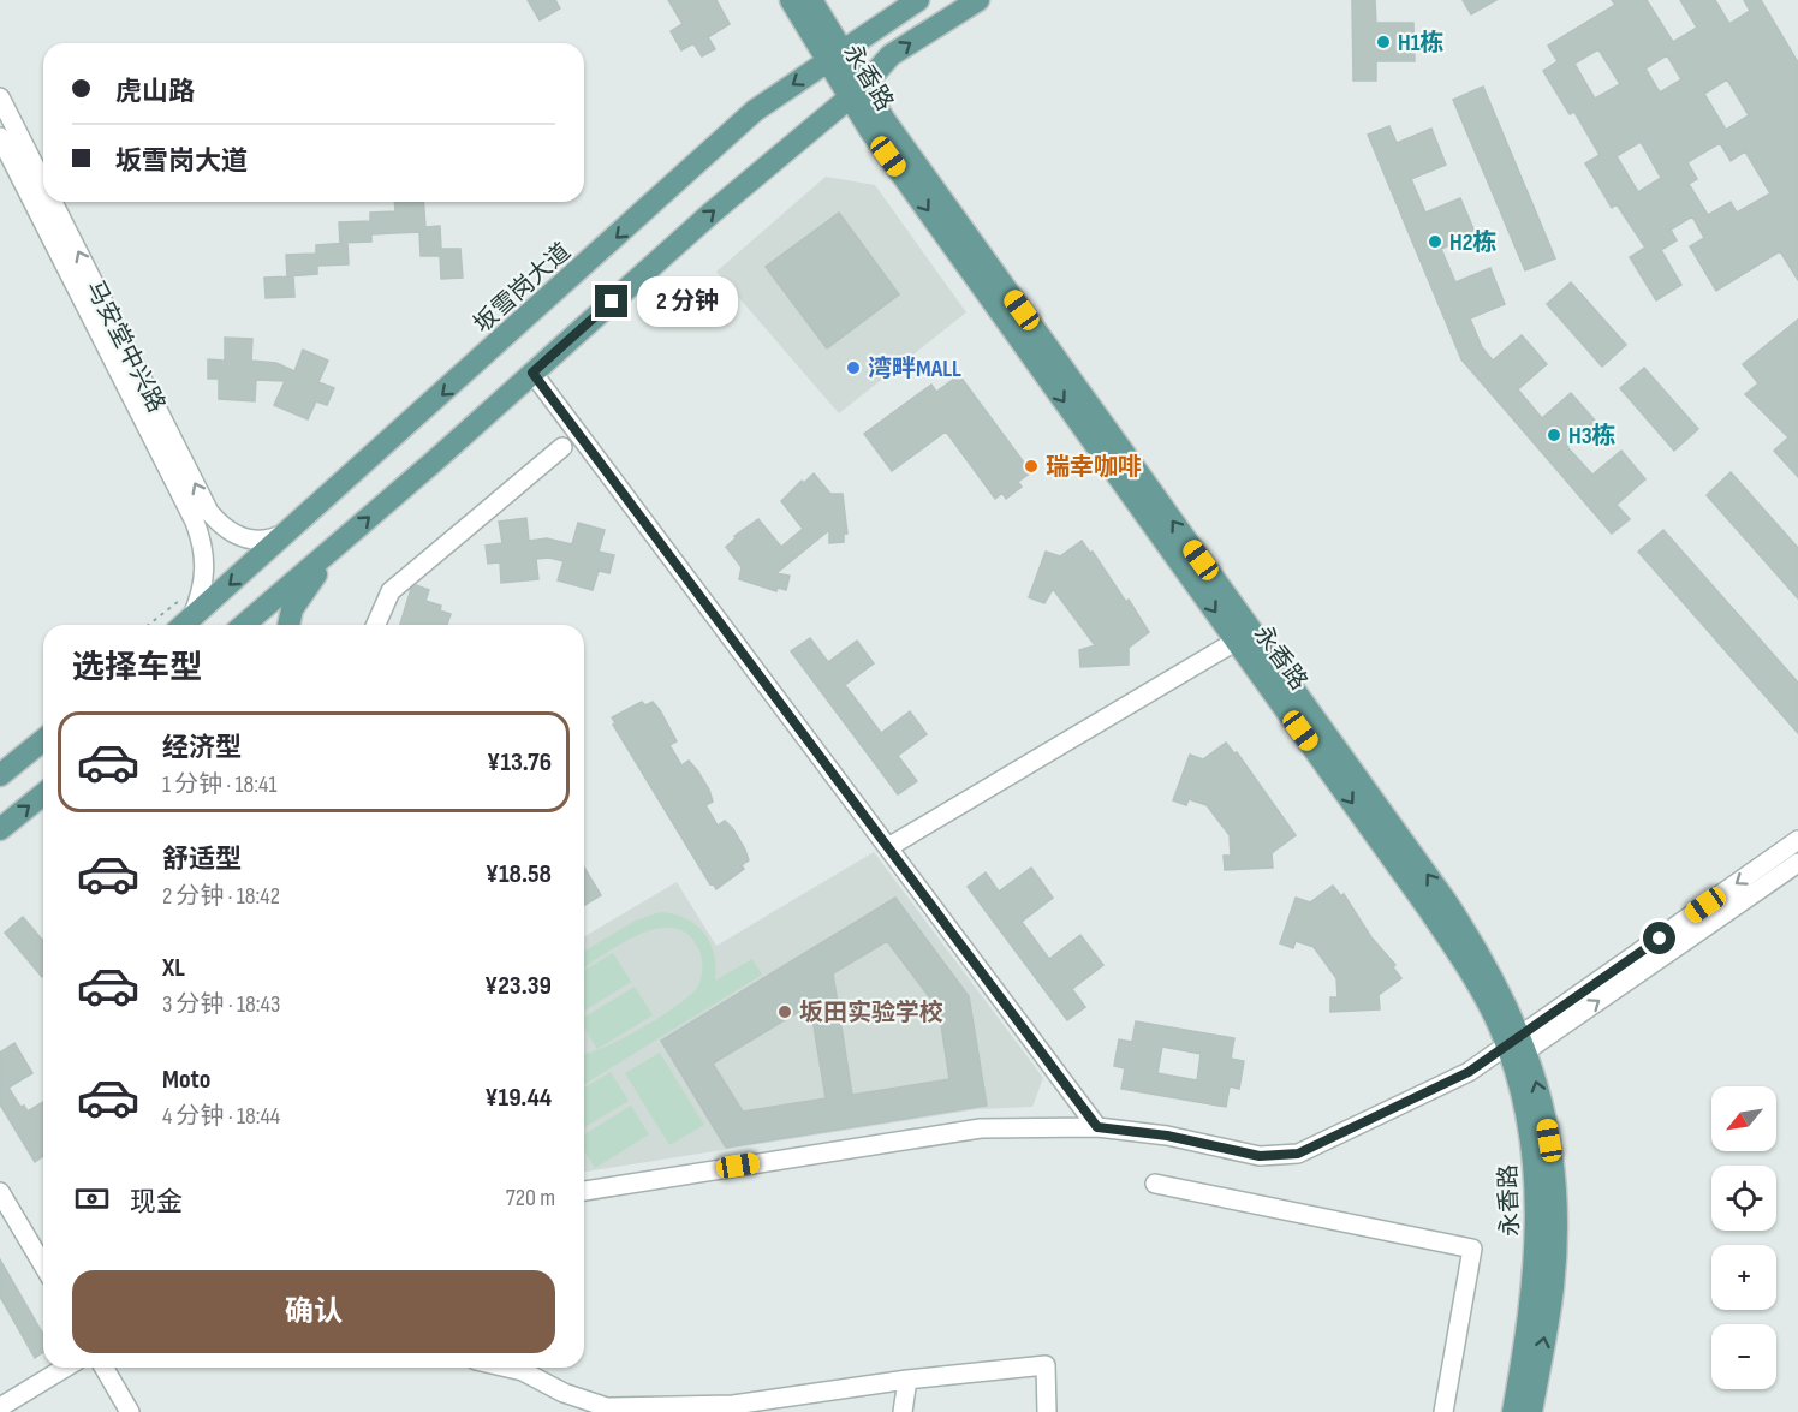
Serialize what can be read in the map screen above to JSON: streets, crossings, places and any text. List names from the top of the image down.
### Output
{
  "streets": {
    "main road": ["永香路", "坂雪岗大道"],
    "street": ["马安堂中兴路"]
  },
  "crossings": [
    ["永香路", "坂雪岗大道"],
    ["坂雪岗大道", "马安堂中兴路"]
  ],
  "places": [
    "H1栋",
    "H2栋",
    "湾畔MALL",
    "H3栋",
    "瑞幸咖啡",
    "坂田实验学校"
  ],
  "north": "bottom left",
  "page": {
    "banner": ["虎山路", "坂雪岗大道"],
    "bubble": "2 分钟",
    "heading": "选择车型",
    "list": [
      {
        "name": "经济型",
        "note": "1 分钟 · 18:41",
        "value": "¥13.76"
      },
      {
        "name": "舒适型",
        "note": "2 分钟 · 18:42",
        "value": "¥18.58"
      },
      {
        "name": "XL",
        "note": "3 分钟 · 18:43",
        "value": "¥23.39"
      },
      {
        "name": "Moto",
        "note": "4 分钟 · 18:44",
        "value": "¥19.44"
      }
    ],
    "map_buttons": ["+", "−"],
    "pay": ["现金", "720 m"],
    "buttons": "确认"
  }
}
